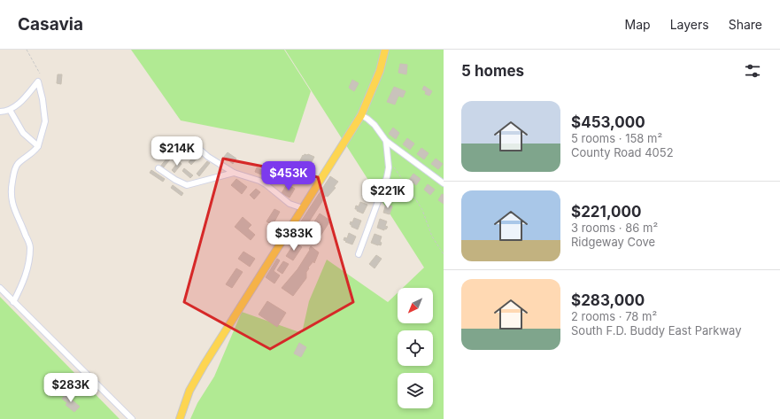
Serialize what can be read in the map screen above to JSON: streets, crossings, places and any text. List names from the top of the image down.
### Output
{
  "north": "bottom left",
  "page": {
    "header": "Casavia",
    "nav": ["Map", "Layers", "Share"],
    "heading": "5 homes",
    "list": [
      {
        "name": "$453,000",
        "note": "5 rooms · 158 m² · County Road 4052"
      },
      {
        "name": "$221,000",
        "note": "3 rooms · 86 m² · Ridgeway Cove"
      },
      {
        "name": "$283,000",
        "note": "2 rooms · 78 m² · South F.D. Buddy East Parkway"
      }
    ],
    "price": [
      "$214K",
      "$453K",
      "$221K",
      "$383K",
      "$283K"
    ]
  }
}
